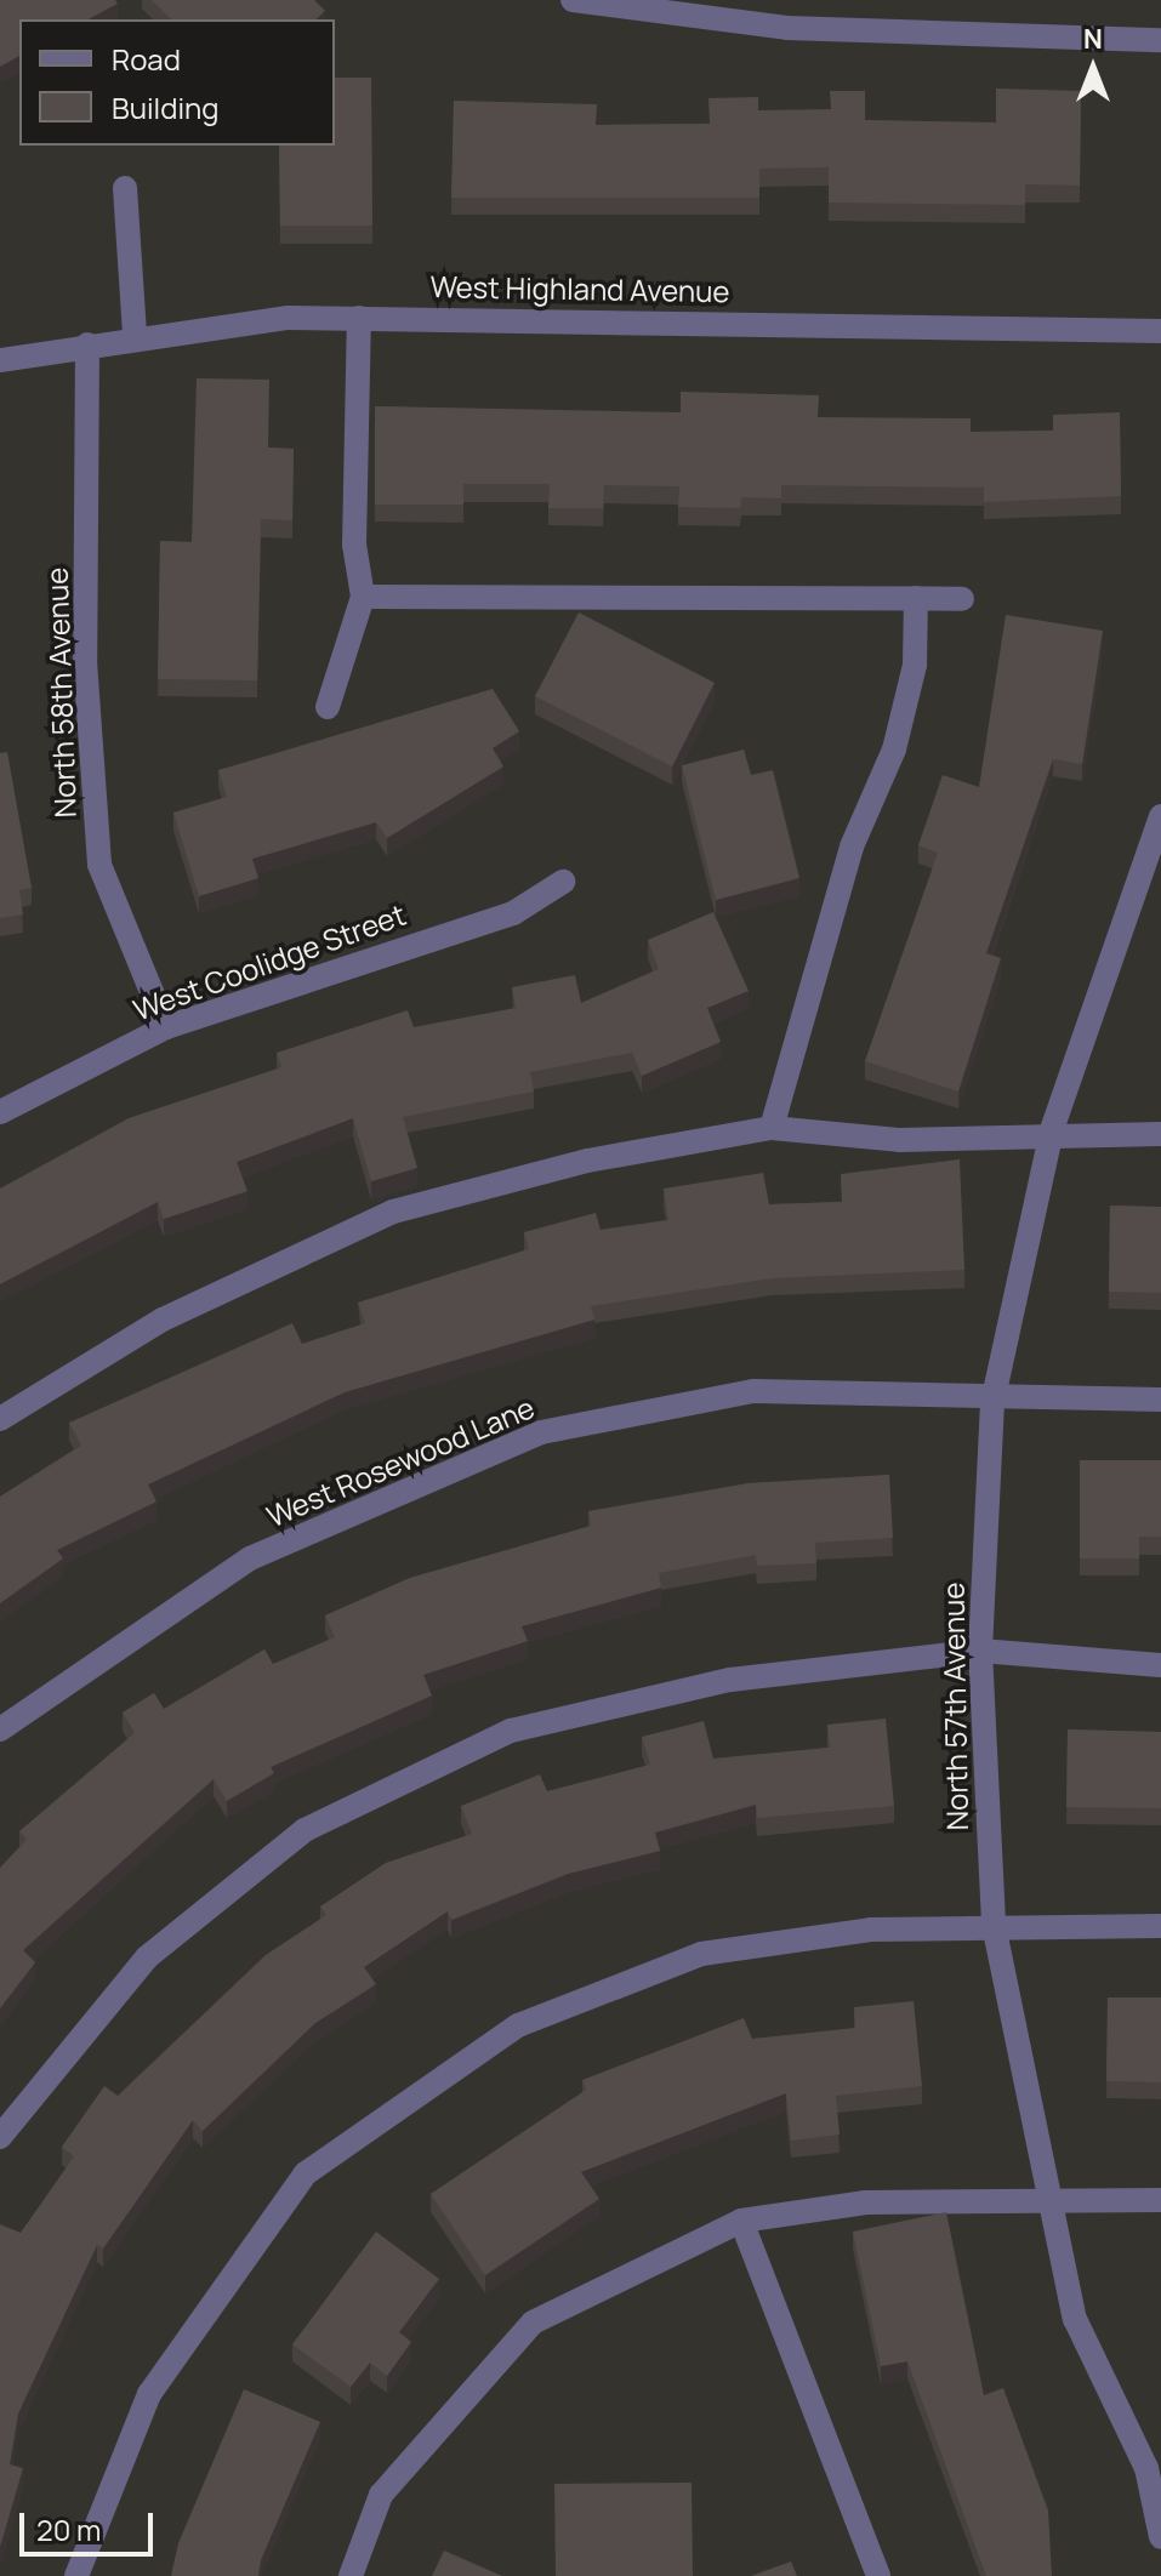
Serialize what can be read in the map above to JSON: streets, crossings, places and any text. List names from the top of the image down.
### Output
{
  "streets": {
    "street": [
      "West Highland Avenue",
      "North 58th Avenue",
      "West Coolidge Street",
      "West Rosewood Lane",
      "North 57th Avenue"
    ]
  },
  "crossings": [
    ["West Highland Avenue", "North 58th Avenue"],
    ["North 58th Avenue", "West Coolidge Street"],
    ["West Rosewood Lane", "North 57th Avenue"]
  ],
  "legend": ["Road", "Building"],
  "scale_bar": "20 m",
  "north": "top"
}
